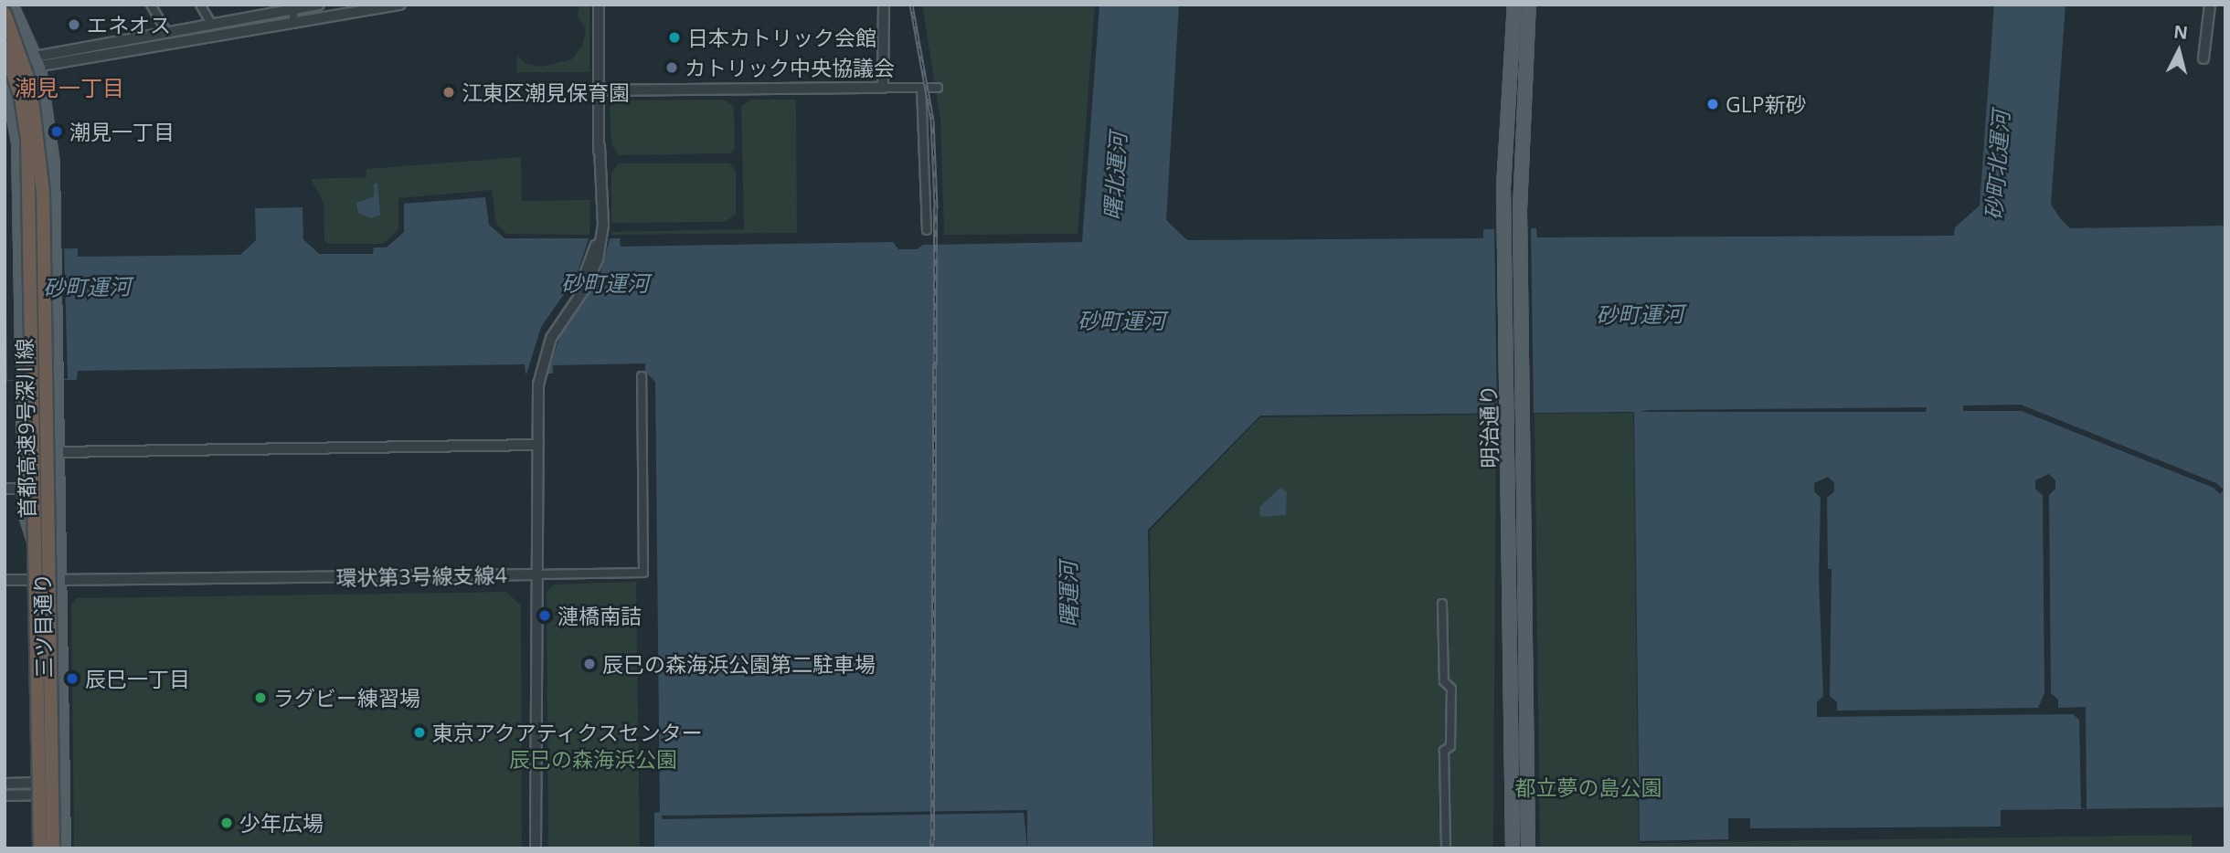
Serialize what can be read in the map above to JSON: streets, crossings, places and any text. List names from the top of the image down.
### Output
{
  "streets": {
    "highway": ["首都高速9号深川線"],
    "main road": ["明治通り", "三ツ目通り"],
    "street": ["環状第3号線支線4"]
  },
  "crossings": [
    ["首都高速9号深川線", "三ツ目通り"],
    ["環状第3号線支線4", "三ツ目通り"]
  ],
  "districts": ["潮見一丁目"],
  "water": [
    "砂町北運河",
    "曙北運河",
    "砂町運河",
    "曙運河"
  ],
  "parks": ["辰巳の森海浜公園", "都立夢の島公園"],
  "places": [
    "エネオス",
    "日本カトリック会館",
    "カトリック中央協議会",
    "江東区潮見保育園",
    "GLP新砂",
    "潮見一丁目",
    "漣橋南詰",
    "辰巳の森海浜公園第二駐車場",
    "辰巳一丁目",
    "ラグビー練習場",
    "東京アクアティクスセンター",
    "少年広場"
  ],
  "north": "top"
}
